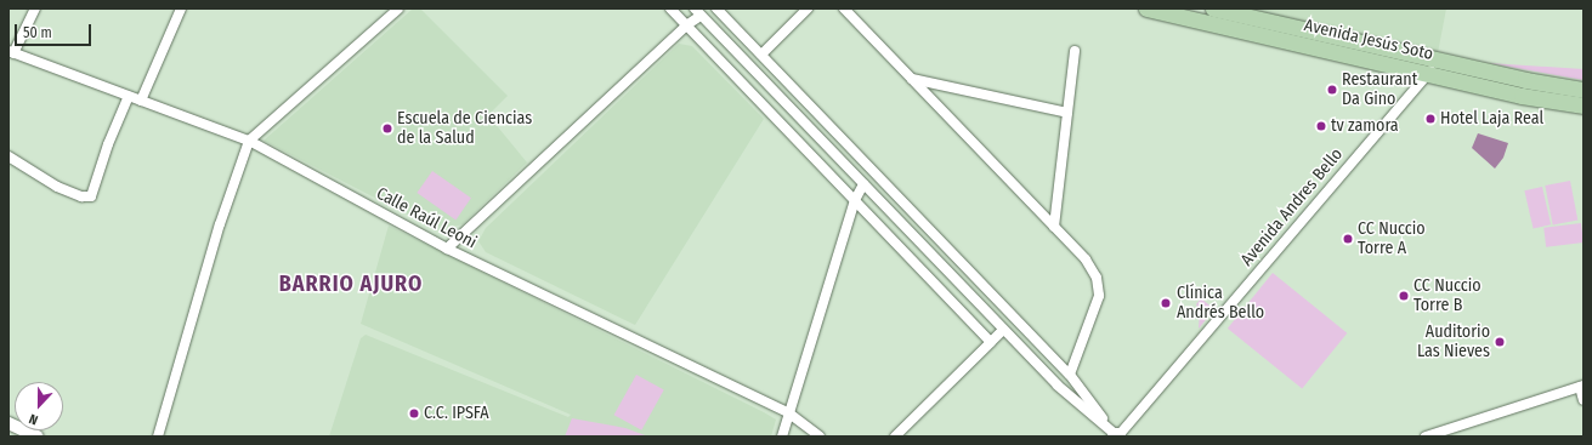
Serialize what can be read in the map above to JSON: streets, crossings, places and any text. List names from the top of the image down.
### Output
{
  "streets": {
    "main road": ["Avenida Jesús Soto"],
    "street": ["Avenida Andres Bello", "Calle Raúl Leoni"]
  },
  "crossings": [
    ["Avenida Jesús Soto", "Avenida Andres Bello"]
  ],
  "districts": ["BARRIO AJURO"],
  "places": [
    "Restaurant Da Gino",
    "Hotel Laja Real",
    "tv zamora",
    "Escuela de Ciencias de la Salud",
    "CC Nuccio Torre A",
    "CC Nuccio Torre B",
    "Clínica Andrés Bello",
    "Auditorio Las Nieves",
    "C.C. IPSFA"
  ],
  "scale_bar": "50 m",
  "north": "bottom"
}
